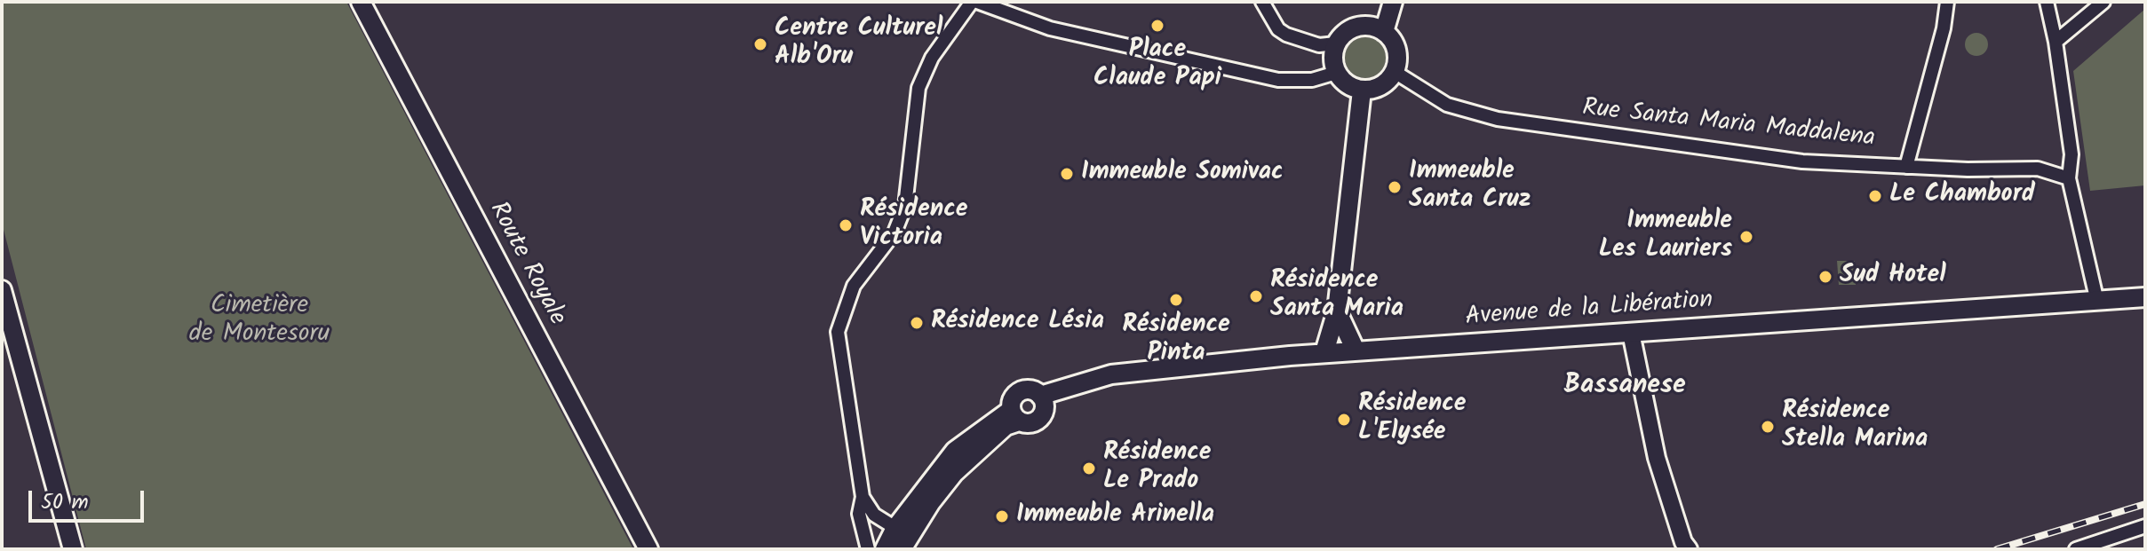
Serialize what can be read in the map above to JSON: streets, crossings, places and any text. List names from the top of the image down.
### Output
{
  "streets": {
    "main road": ["Route Royale", "Avenue de la Libération"],
    "street": ["Rue Santa Maria Maddalena"]
  },
  "districts": ["Bassanese"],
  "parks": ["Cimetière de Montesoru"],
  "places": [
    "Place Claude Papi",
    "Centre Culturel Alb'Oru",
    "Immeuble Somivac",
    "Immeuble Santa Cruz",
    "Le Chambord",
    "Résidence Victoria",
    "Immeuble Les Lauriers",
    "Sud Hotel",
    "Résidence Santa Maria",
    "Résidence Pinta",
    "Résidence Lésia",
    "Résidence L'Elysée",
    "Résidence Stella Marina",
    "Résidence Le Prado",
    "Immeuble Arinella"
  ],
  "scale_bar": "50 m"
}
